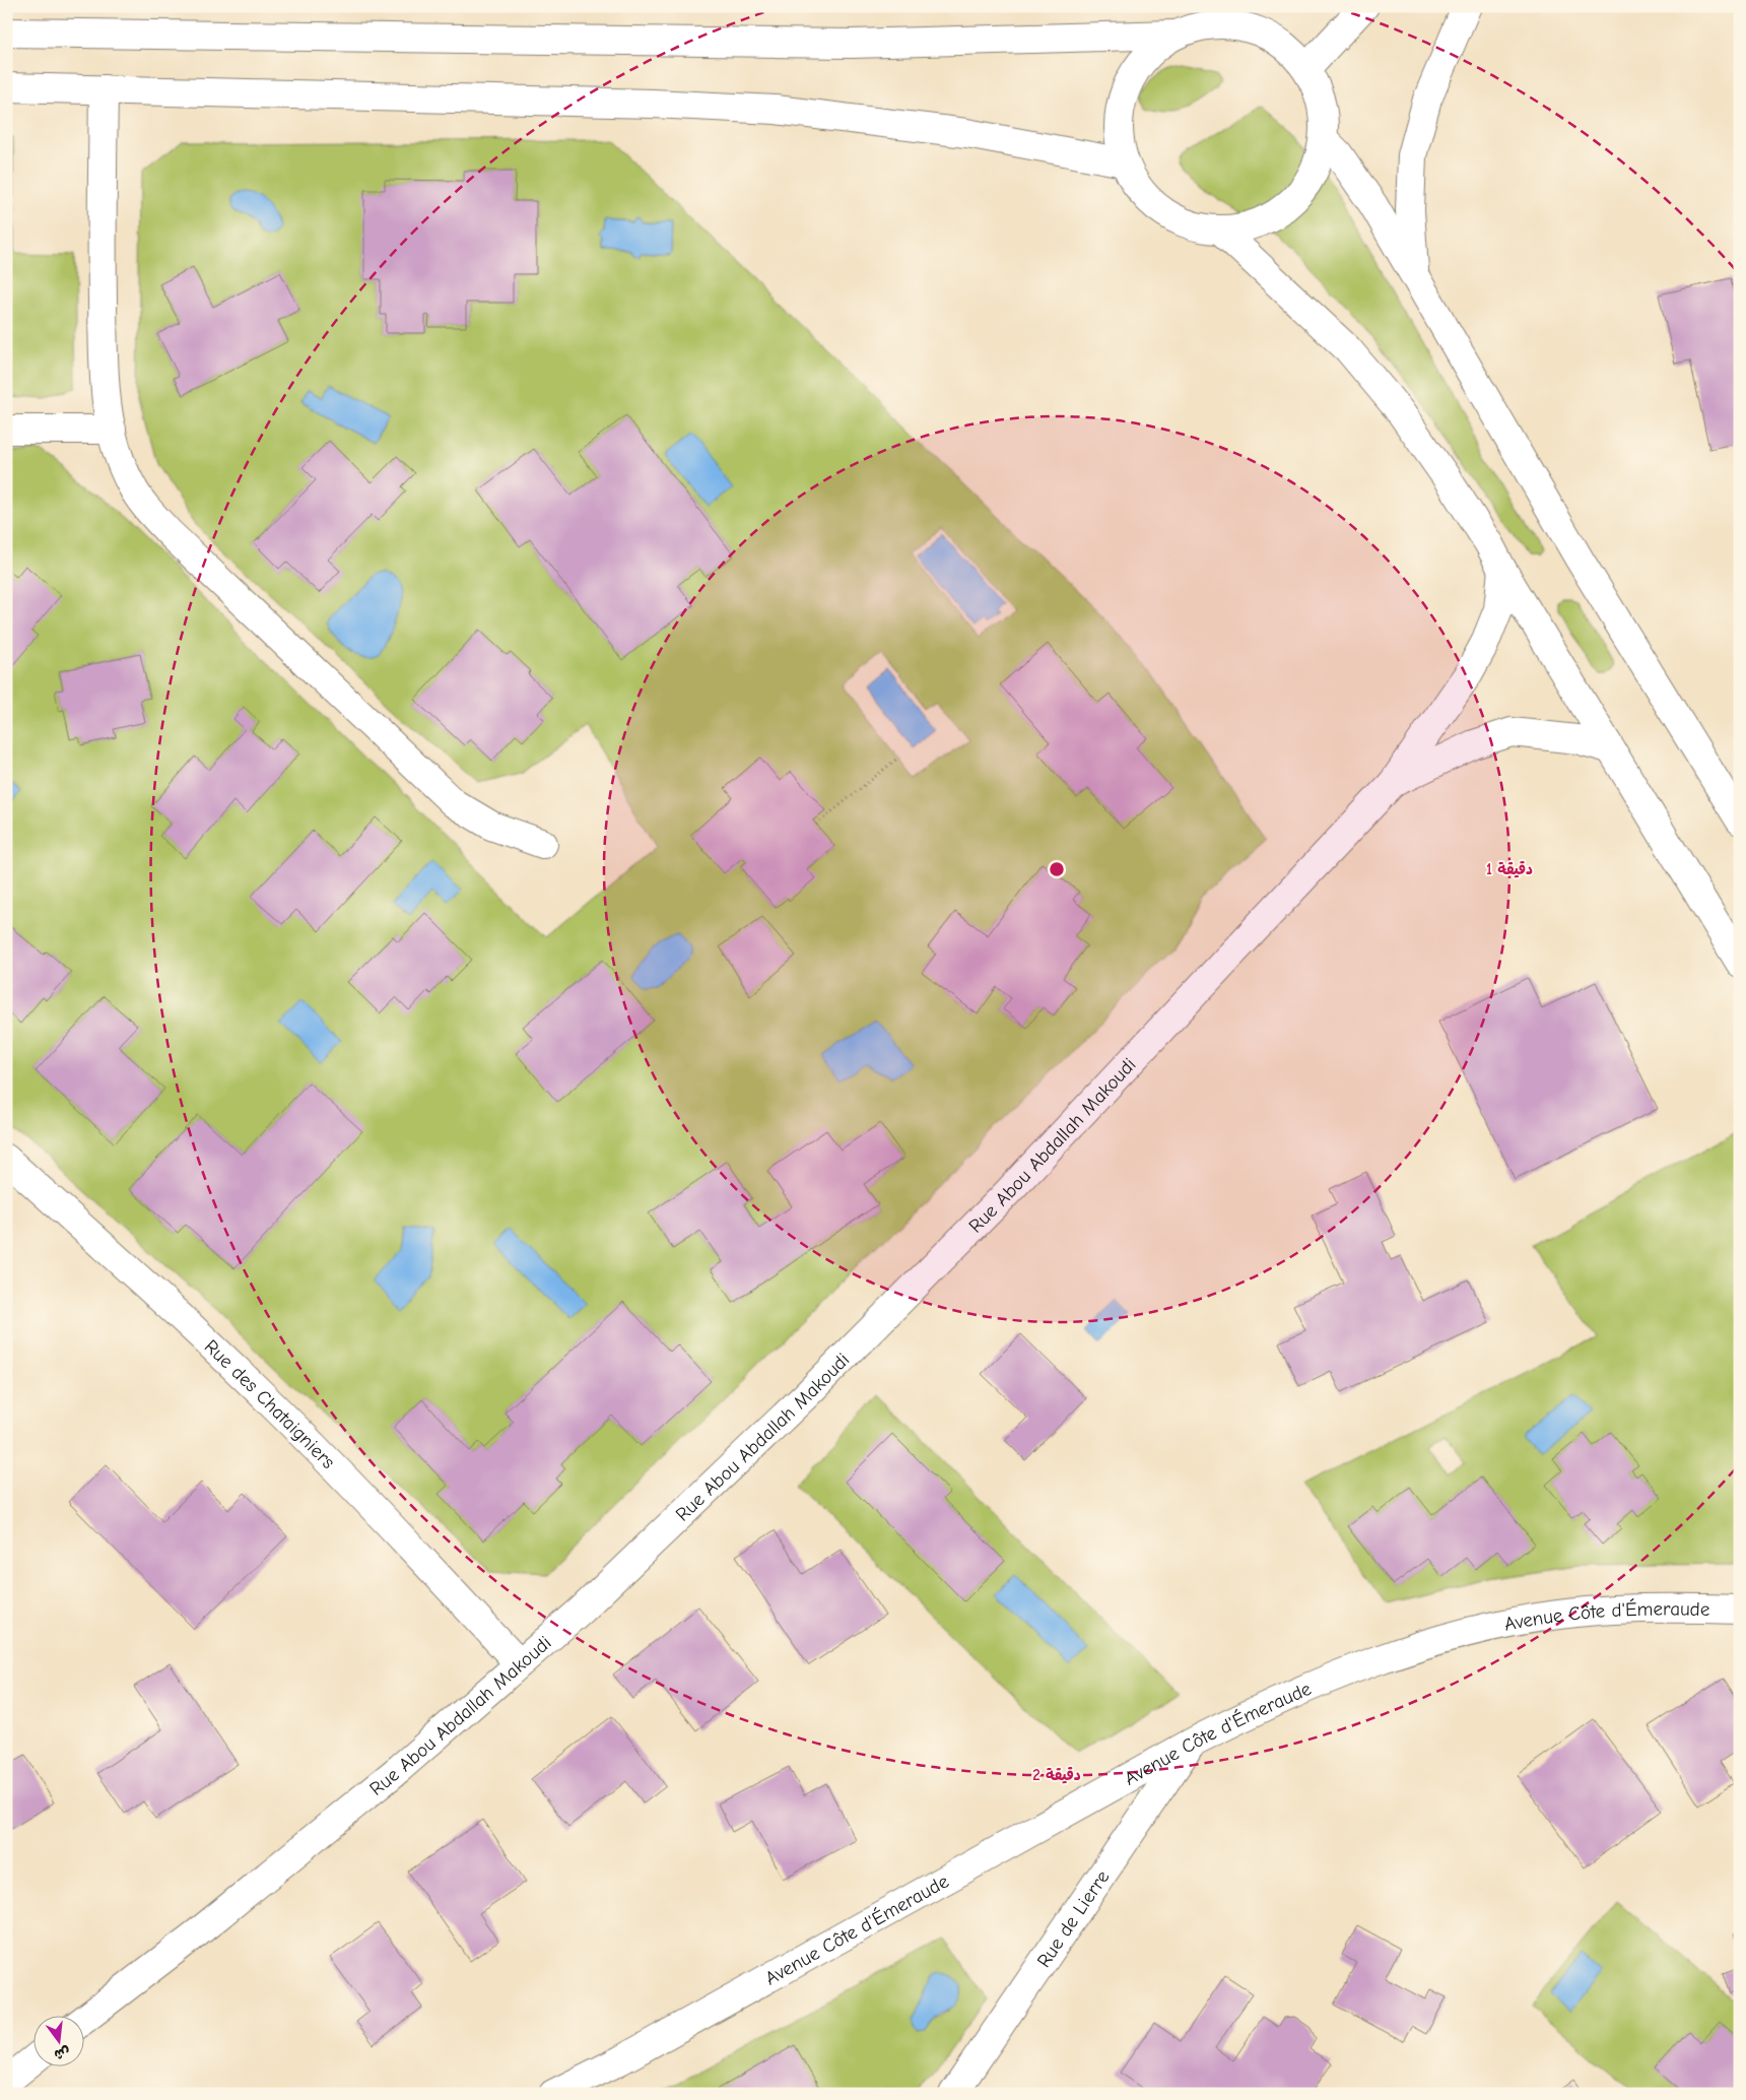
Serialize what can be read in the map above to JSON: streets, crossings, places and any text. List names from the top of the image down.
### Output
{
  "streets": {
    "street": [
      "Rue Abou Abdallah Makoudi",
      "Rue des Chataigniers",
      "Avenue Côte d'Émeraude",
      "Rue de Lierre"
    ]
  },
  "crossings": [
    ["Rue Abou Abdallah Makoudi", "Rue des Chataigniers"],
    ["Avenue Côte d'Émeraude", "Rue de Lierre"]
  ],
  "north": "bottom",
  "rings": ["1 دقيقة", "2 دقيقة"]
}
